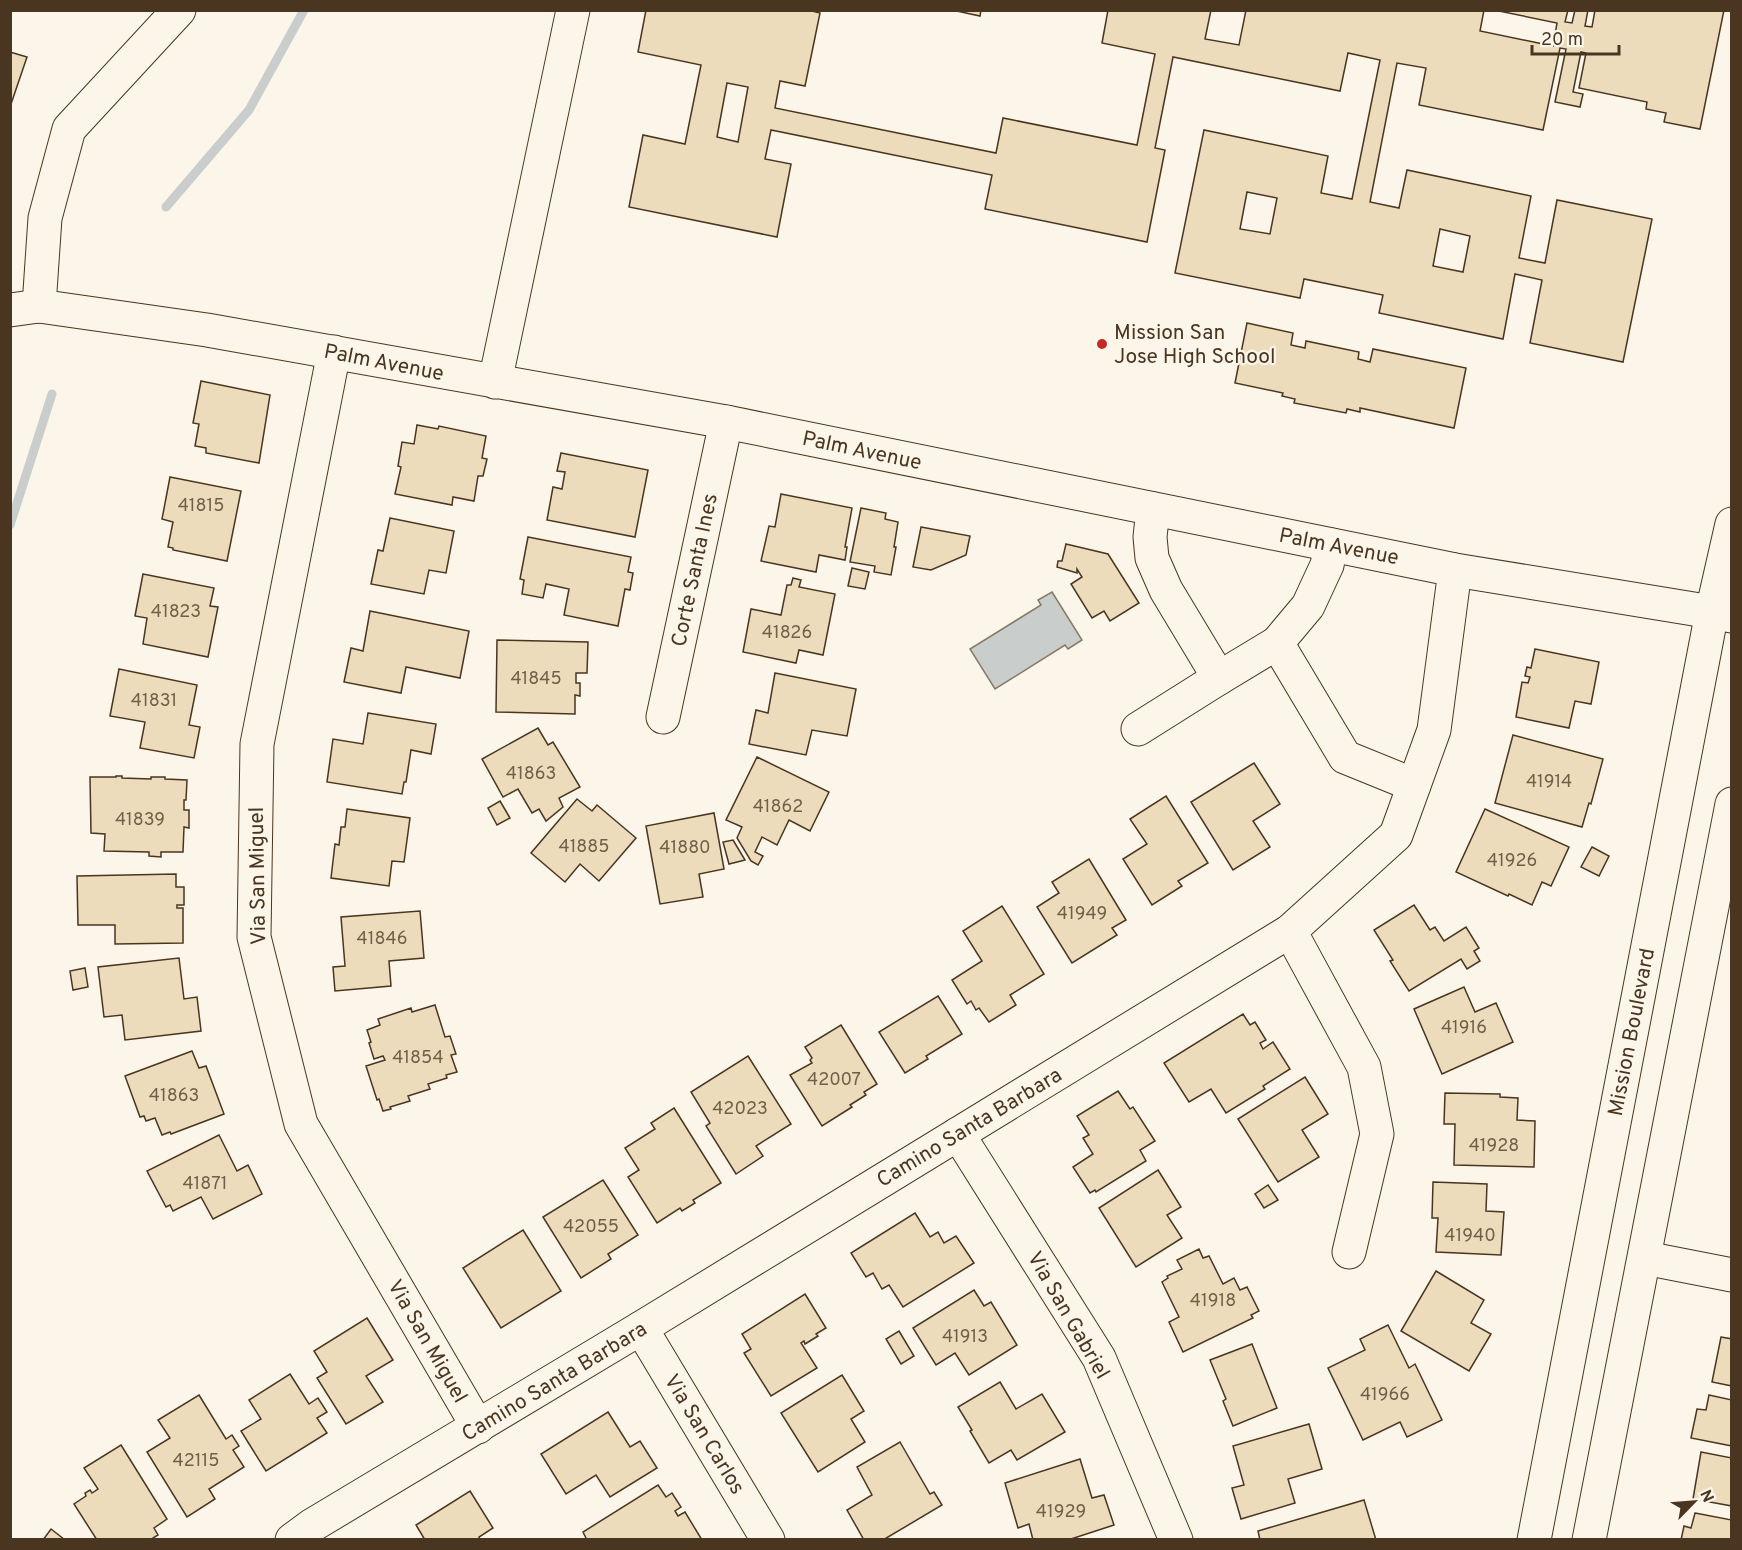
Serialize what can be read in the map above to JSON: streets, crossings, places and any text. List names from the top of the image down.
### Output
{
  "streets": {
    "street": [
      "Palm Avenue",
      "Corte Santa Ines",
      "Via San Miguel",
      "Mission Boulevard",
      "Camino Santa Barbara",
      "Via San Gabriel",
      "Via San Carlos"
    ]
  },
  "crossings": [
    ["Palm Avenue", "Corte Santa Ines"],
    ["Palm Avenue", "Via San Miguel"],
    ["Palm Avenue", "Mission Boulevard"],
    ["Palm Avenue", "Camino Santa Barbara"],
    ["Via San Miguel", "Camino Santa Barbara"],
    ["Camino Santa Barbara", "Via San Gabriel"],
    ["Camino Santa Barbara", "Via San Carlos"]
  ],
  "places": ["Mission San Jose High School"],
  "house_numbers": [
    "41815",
    "41823",
    "41826",
    "41845",
    "41831",
    "41863",
    "41914",
    "41862",
    "41839",
    "41885",
    "41880",
    "41926",
    "41949",
    "41846",
    "41916",
    "41854",
    "42007",
    "41863",
    "42023",
    "41928",
    "41871",
    "42055",
    "41940",
    "41918",
    "41913",
    "41966",
    "42115",
    "41929"
  ],
  "scale_bar": "20 m",
  "north": "top right"
}
